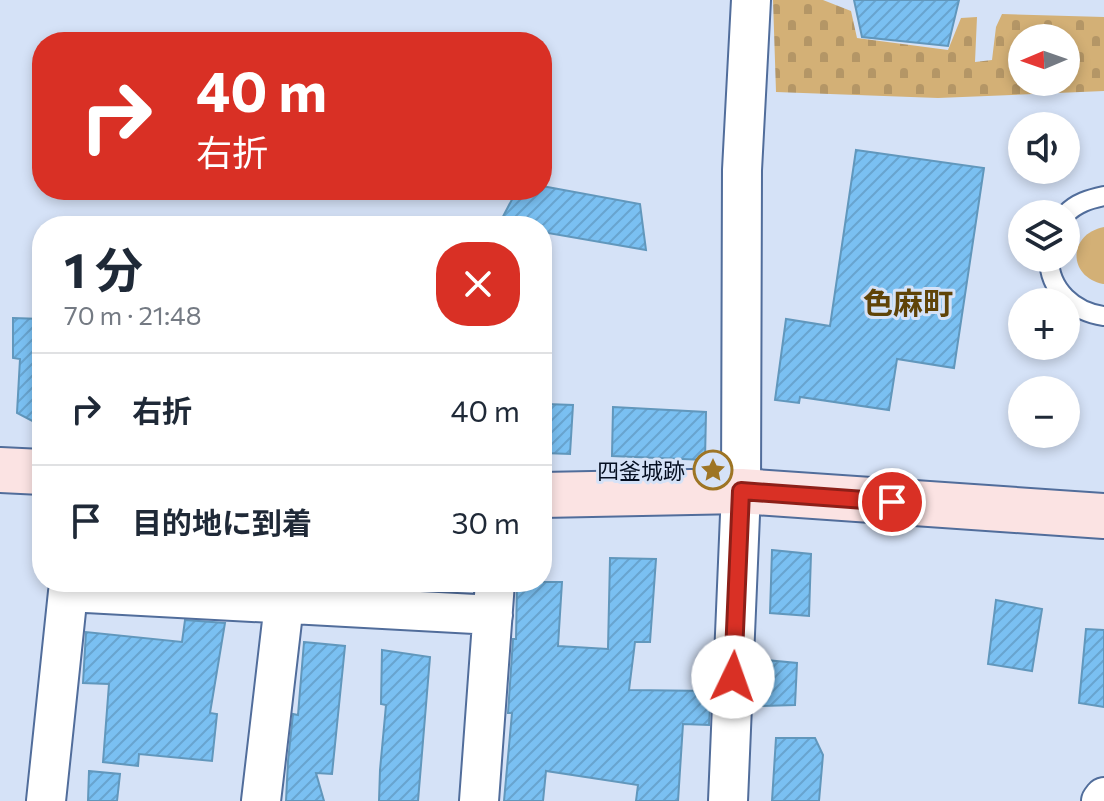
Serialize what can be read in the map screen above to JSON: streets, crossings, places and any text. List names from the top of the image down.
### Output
{
  "districts": ["色麻町"],
  "places": {
    "place": ["四釜城跡"]
  },
  "north": "left",
  "page": {
    "map_buttons": ["+", "−"],
    "turn": ["40 m", "右折"],
    "heading": ["1 分", "70 m · 21:48"],
    "list": [
      {
        "name": "右折",
        "value": "40 m"
      },
      {
        "name": "目的地に到着",
        "value": "30 m"
      }
    ]
  }
}
